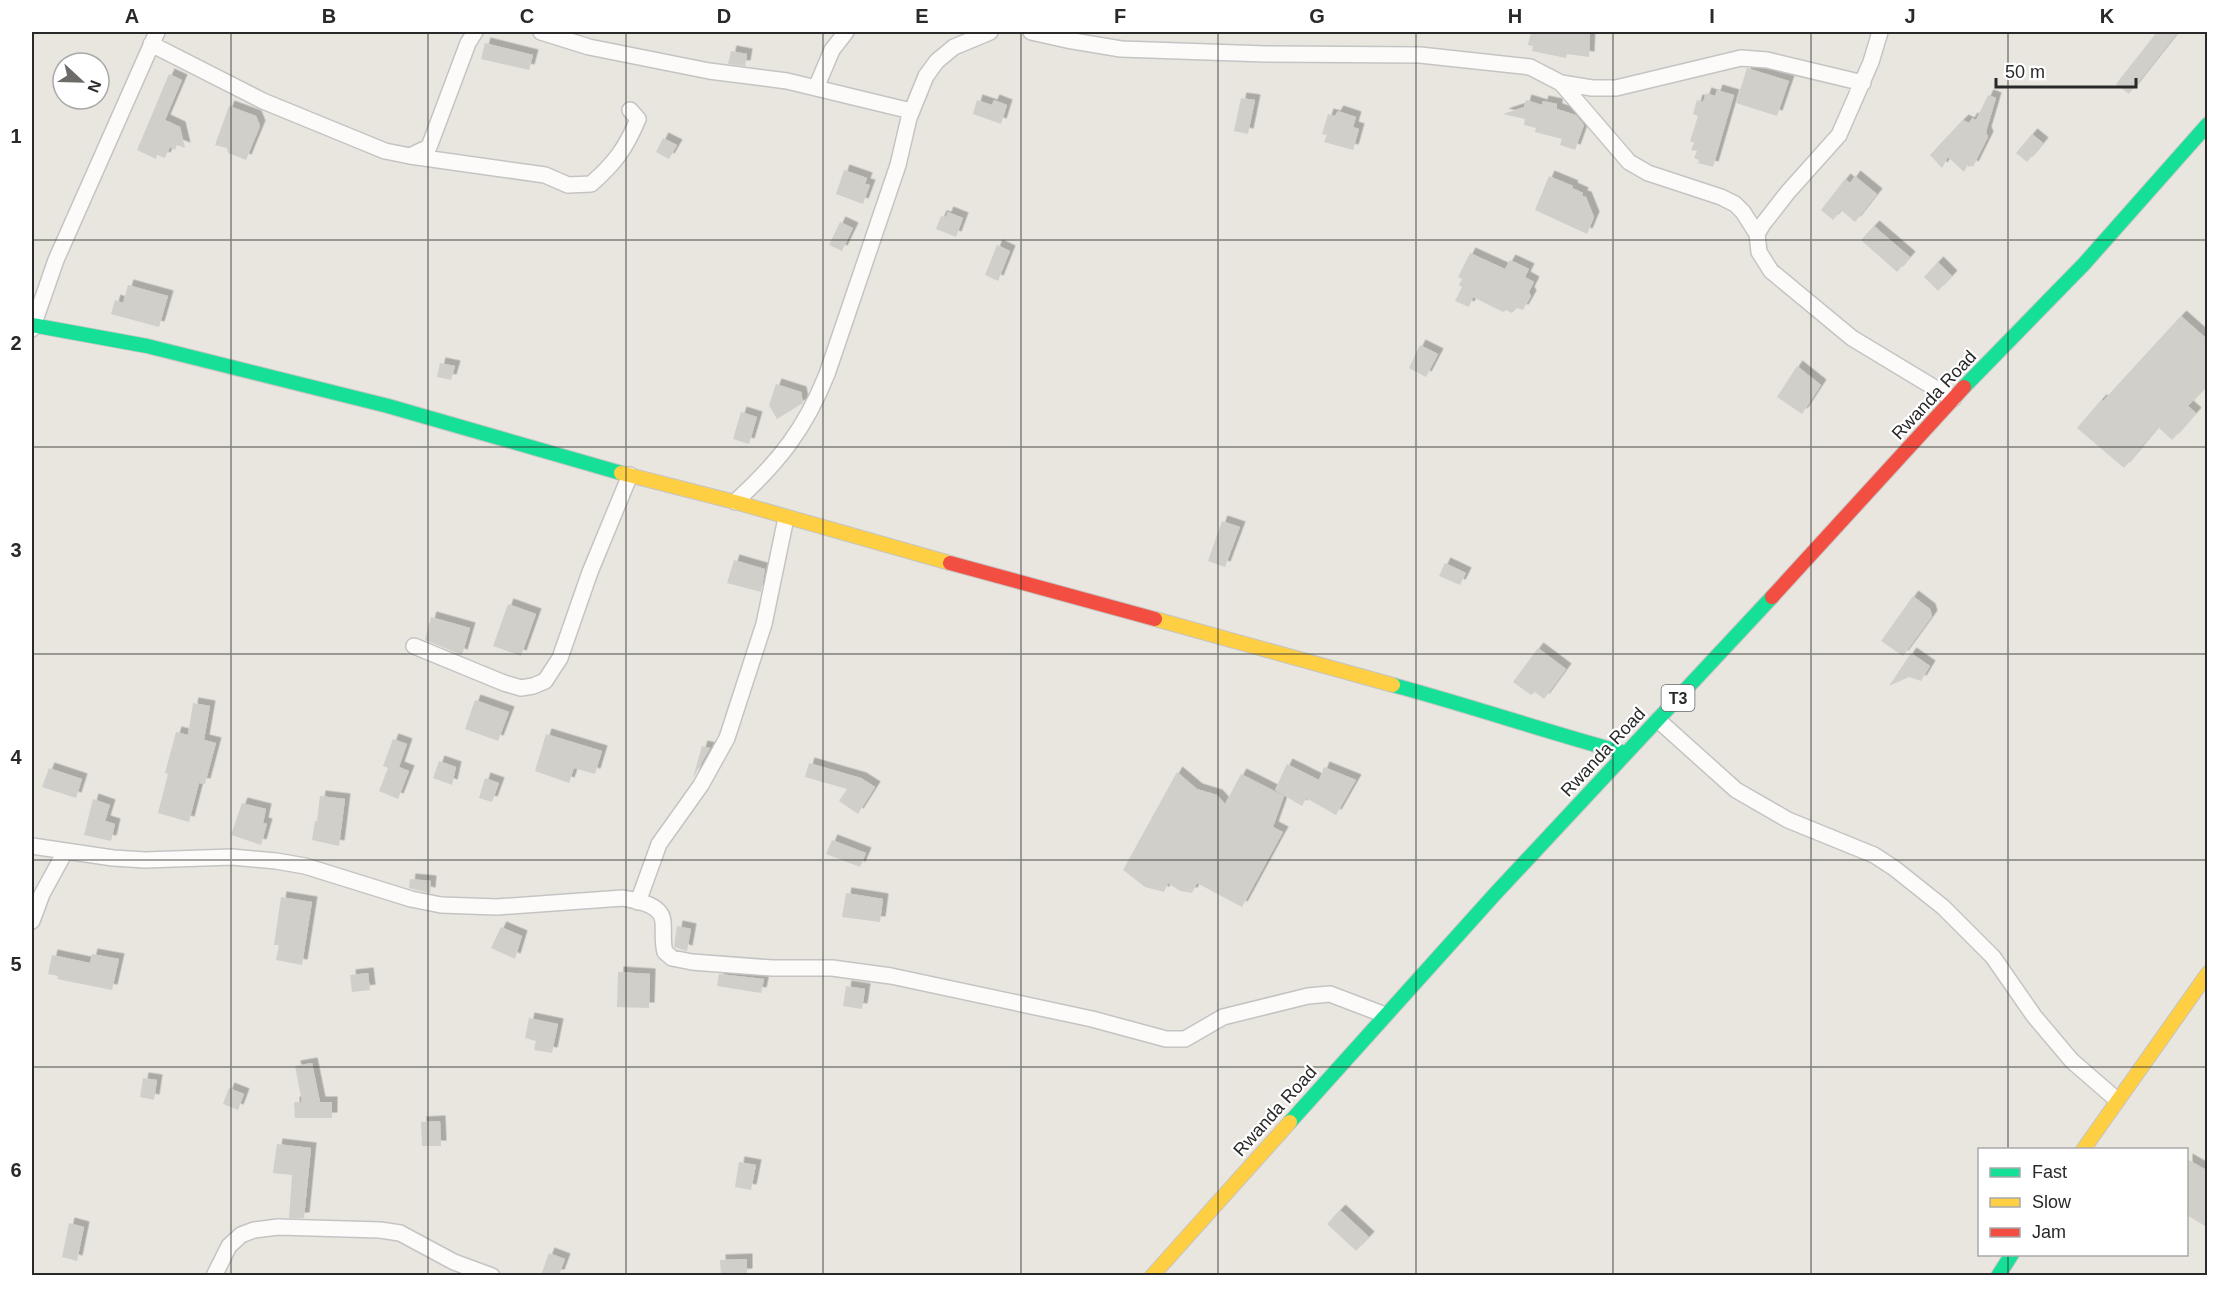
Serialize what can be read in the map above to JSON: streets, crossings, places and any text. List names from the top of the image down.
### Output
{
  "streets": {
    "main road": ["Rwanda Road", "T3"]
  },
  "legend": ["Fast", "Slow", "Jam"],
  "scale_bar": "50 m",
  "north": "right",
  "grid": {
    "columns": [
      "A",
      "B",
      "C",
      "D",
      "E",
      "F",
      "G",
      "H",
      "I",
      "J",
      "K"
    ],
    "rows": [
      "1",
      "2",
      "3",
      "4",
      "5",
      "6"
    ]
  }
}
